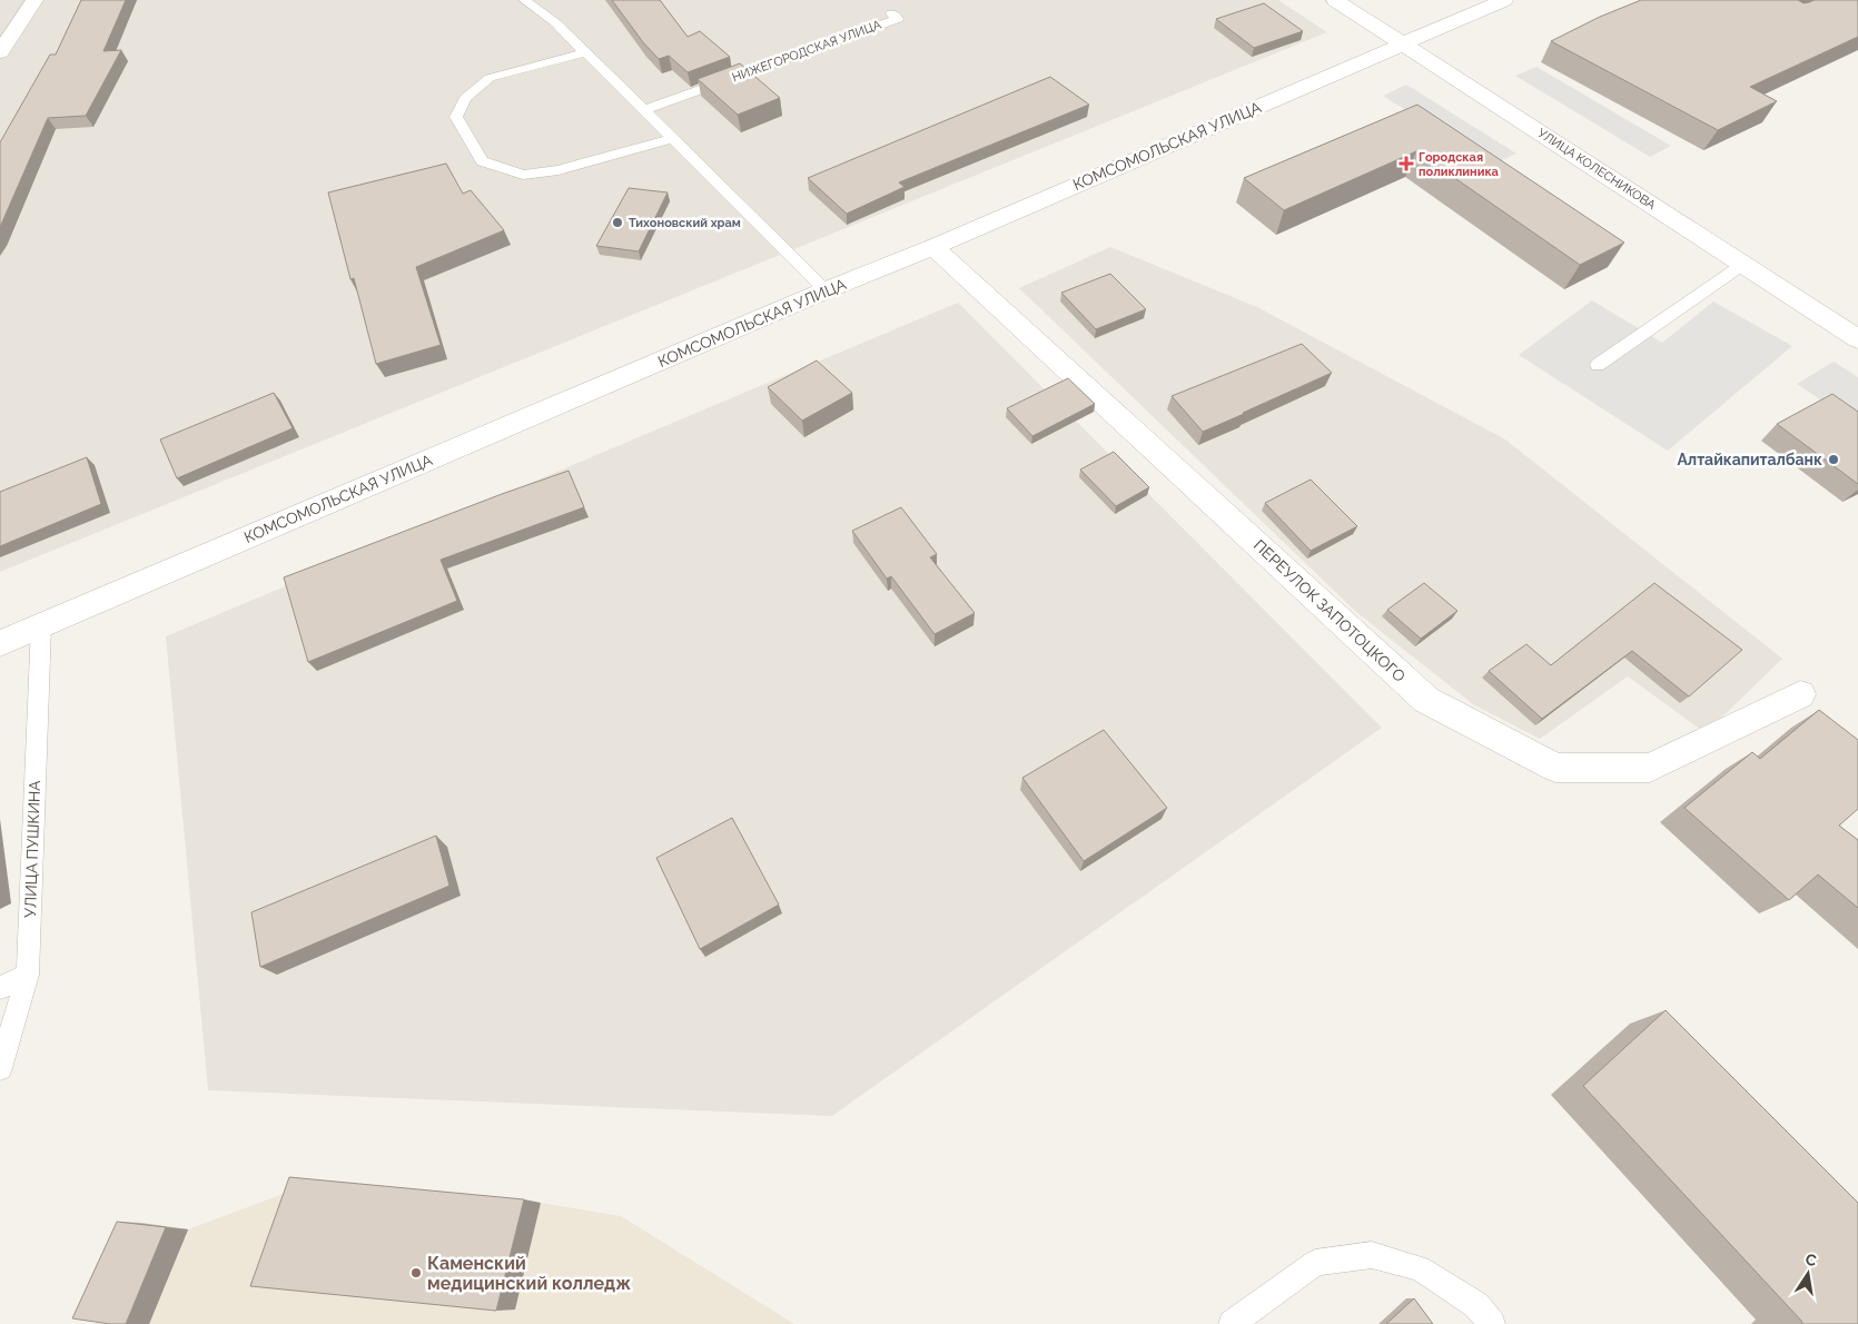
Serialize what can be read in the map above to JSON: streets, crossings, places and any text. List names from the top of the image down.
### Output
{
  "streets": {
    "street": ["КОМСОМОЛЬСКАЯ УЛИЦА", "УЛИЦА КОЛЕСНИКОВА", "ПЕРЕУЛОК ЗАПОТОЦКОГО"],
    "lane": ["НИЖЕГОРОДСКАЯ УЛИЦА", "УЛИЦА ПУШКИНА"]
  },
  "crossings": [
    ["КОМСОМОЛЬСКАЯ УЛИЦА", "УЛИЦА КОЛЕСНИКОВА"],
    ["КОМСОМОЛЬСКАЯ УЛИЦА", "ПЕРЕУЛОК ЗАПОТОЦКОГО"],
    ["КОМСОМОЛЬСКАЯ УЛИЦА", "УЛИЦА ПУШКИНА"]
  ],
  "places": {
    "health": ["Городская поликлиника"],
    "other": ["Тихоновский храм", "Алтайкапиталбанк", "Каменский медицинский колледж"]
  },
  "north": "top"
}
